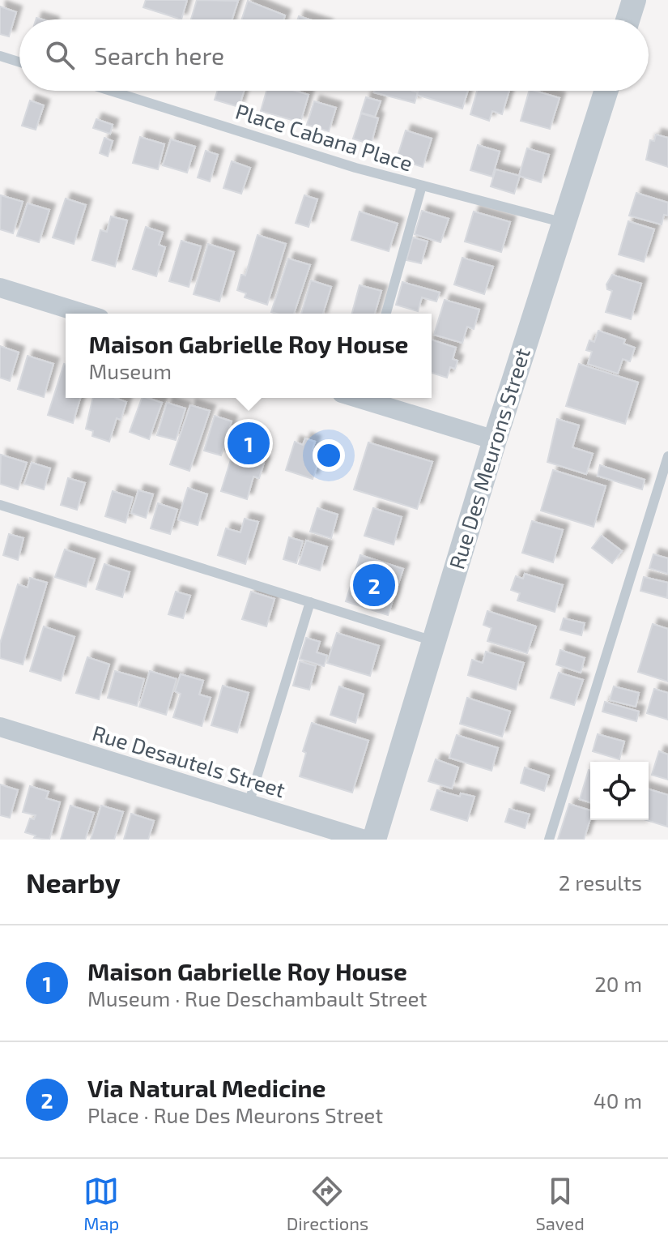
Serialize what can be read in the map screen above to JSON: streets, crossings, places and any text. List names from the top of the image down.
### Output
{
  "streets": {
    "street": ["Rue Des Meurons Street", "Rue Desautels Street"],
    "lane": ["Place Cabana Place"]
  },
  "crossings": [
    ["Place Cabana Place", "Rue Des Meurons Street"]
  ],
  "page": {
    "search": "Search here",
    "popup": ["Maison Gabrielle Roy House", "Museum"],
    "pins": ["1", "2"],
    "heading": ["Nearby", "2 results"],
    "list": [
      {
        "mark": "1",
        "name": "Maison Gabrielle Roy House",
        "note": "Museum · Rue Deschambault Street",
        "value": "20 m"
      },
      {
        "mark": "2",
        "name": "Via Natural Medicine",
        "note": "Place · Rue Des Meurons Street",
        "value": "40 m"
      }
    ],
    "nav": ["Map", "Directions", "Saved"]
  }
}
